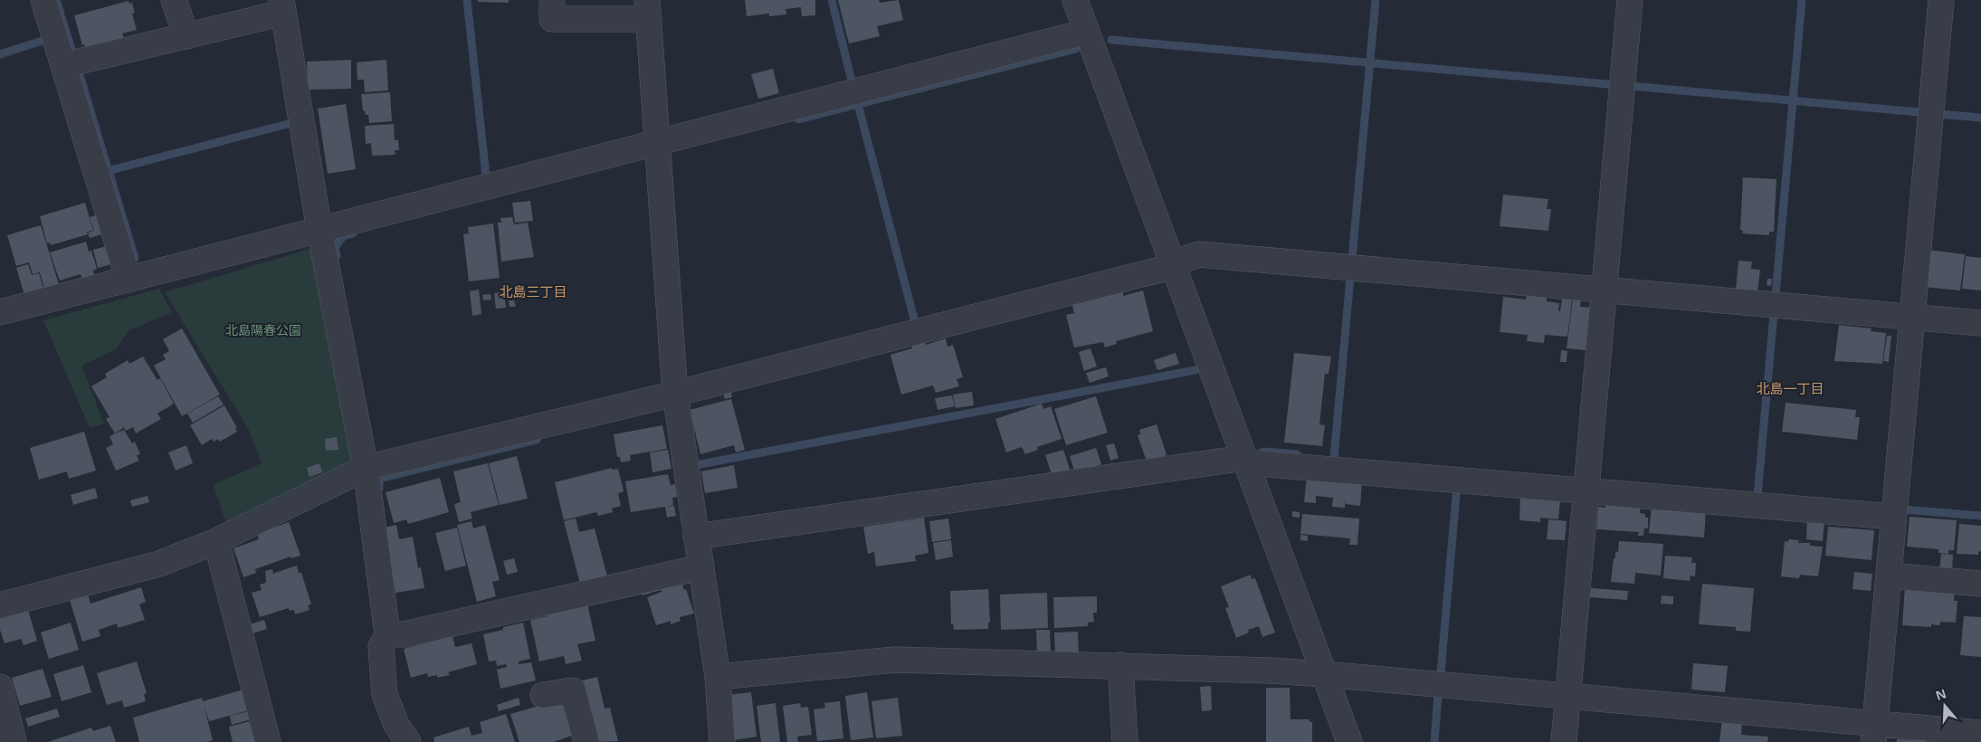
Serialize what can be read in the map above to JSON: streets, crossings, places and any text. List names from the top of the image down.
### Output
{
  "districts": ["北島三丁目", "北島一丁目"],
  "parks": ["北島陽春公園"],
  "north": "top"
}
